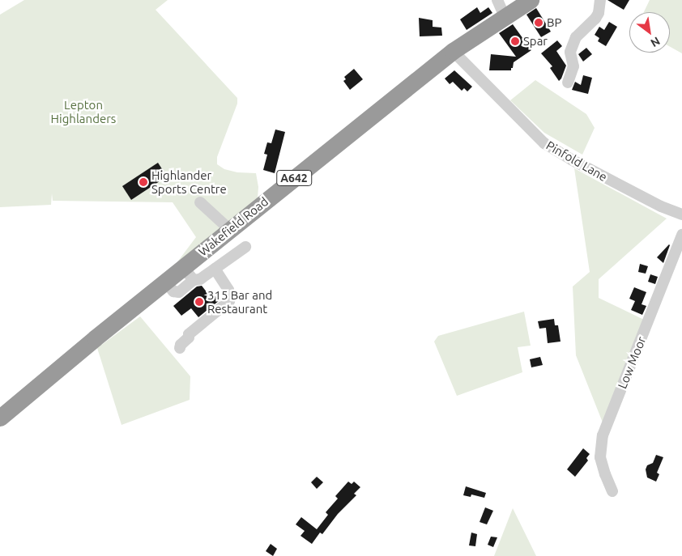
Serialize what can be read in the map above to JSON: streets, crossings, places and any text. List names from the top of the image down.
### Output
{
  "streets": {
    "highway": ["A642", "Wakefield Road"],
    "street": ["Pinfold Lane", "Low Moor"]
  },
  "crossings": [
    ["Pinfold Lane", "Wakefield Road"]
  ],
  "parks": ["Lepton Highlanders"],
  "places": [
    "BP",
    "Spar",
    "Highlander Sports Centre",
    "315 Bar and Restaurant"
  ],
  "north": "bottom right"
}
